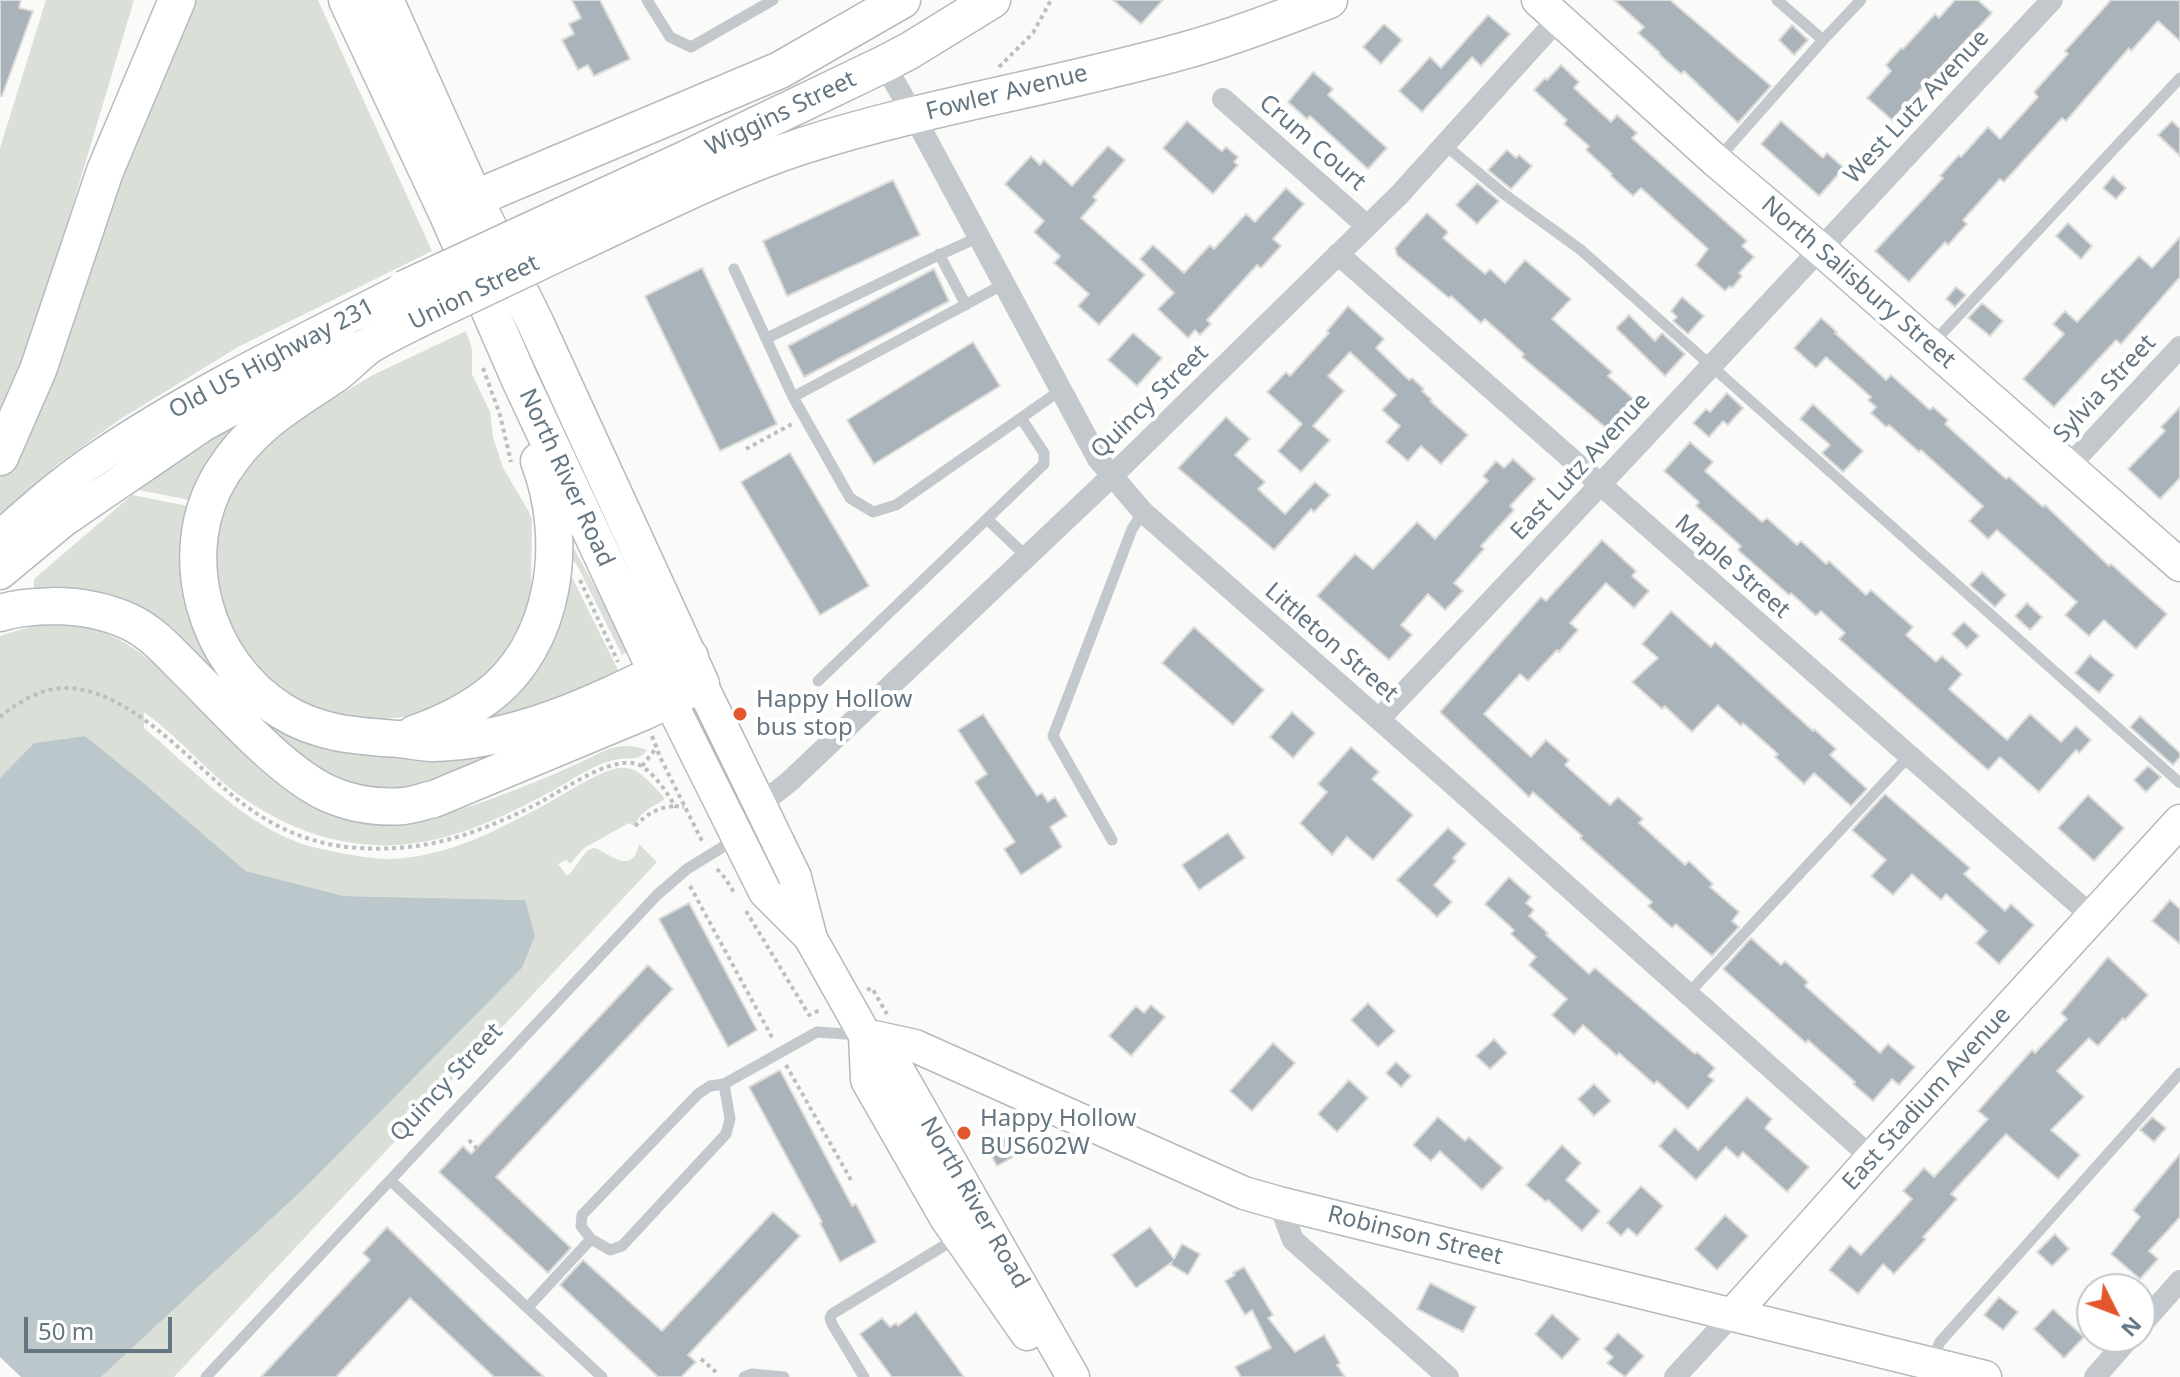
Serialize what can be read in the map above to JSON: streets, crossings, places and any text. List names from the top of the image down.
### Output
{
  "streets": {
    "main road": [
      "Fowler Avenue",
      "Wiggins Street",
      "Union Street",
      "North River Road"
    ],
    "street": [
      "West Lutz Avenue",
      "Crum Court",
      "North Salisbury Street",
      "Old US Highway 231",
      "Sylvia Street",
      "Quincy Street",
      "East Lutz Avenue",
      "Maple Street",
      "Littleton Street",
      "East Stadium Avenue",
      "Robinson Street"
    ]
  },
  "crossings": [
    ["Fowler Avenue", "Wiggins Street"],
    ["Fowler Avenue", "Union Street"],
    ["Fowler Avenue", "Littleton Street"],
    ["West Lutz Avenue", "North Salisbury Street"],
    ["West Lutz Avenue", "East Lutz Avenue"],
    ["Wiggins Street", "Union Street"],
    ["Wiggins Street", "Littleton Street"],
    ["Crum Court", "Quincy Street"],
    ["North Salisbury Street", "Sylvia Street"],
    ["North Salisbury Street", "Quincy Street"],
    ["North Salisbury Street", "East Lutz Avenue"],
    ["Union Street", "Old US Highway 231"],
    ["Union Street", "North River Road"],
    ["Quincy Street", "North River Road"],
    ["Quincy Street", "Maple Street"],
    ["Quincy Street", "Littleton Street"],
    ["East Lutz Avenue", "Maple Street"],
    ["East Lutz Avenue", "Littleton Street"],
    ["North River Road", "Robinson Street"],
    ["Maple Street", "East Stadium Avenue"],
    ["Littleton Street", "East Stadium Avenue"],
    ["East Stadium Avenue", "Robinson Street"]
  ],
  "places": ["Happy Hollow bus stop", "Happy Hollow BUS602W"],
  "scale_bar": "50 m",
  "north": "bottom right"
}
